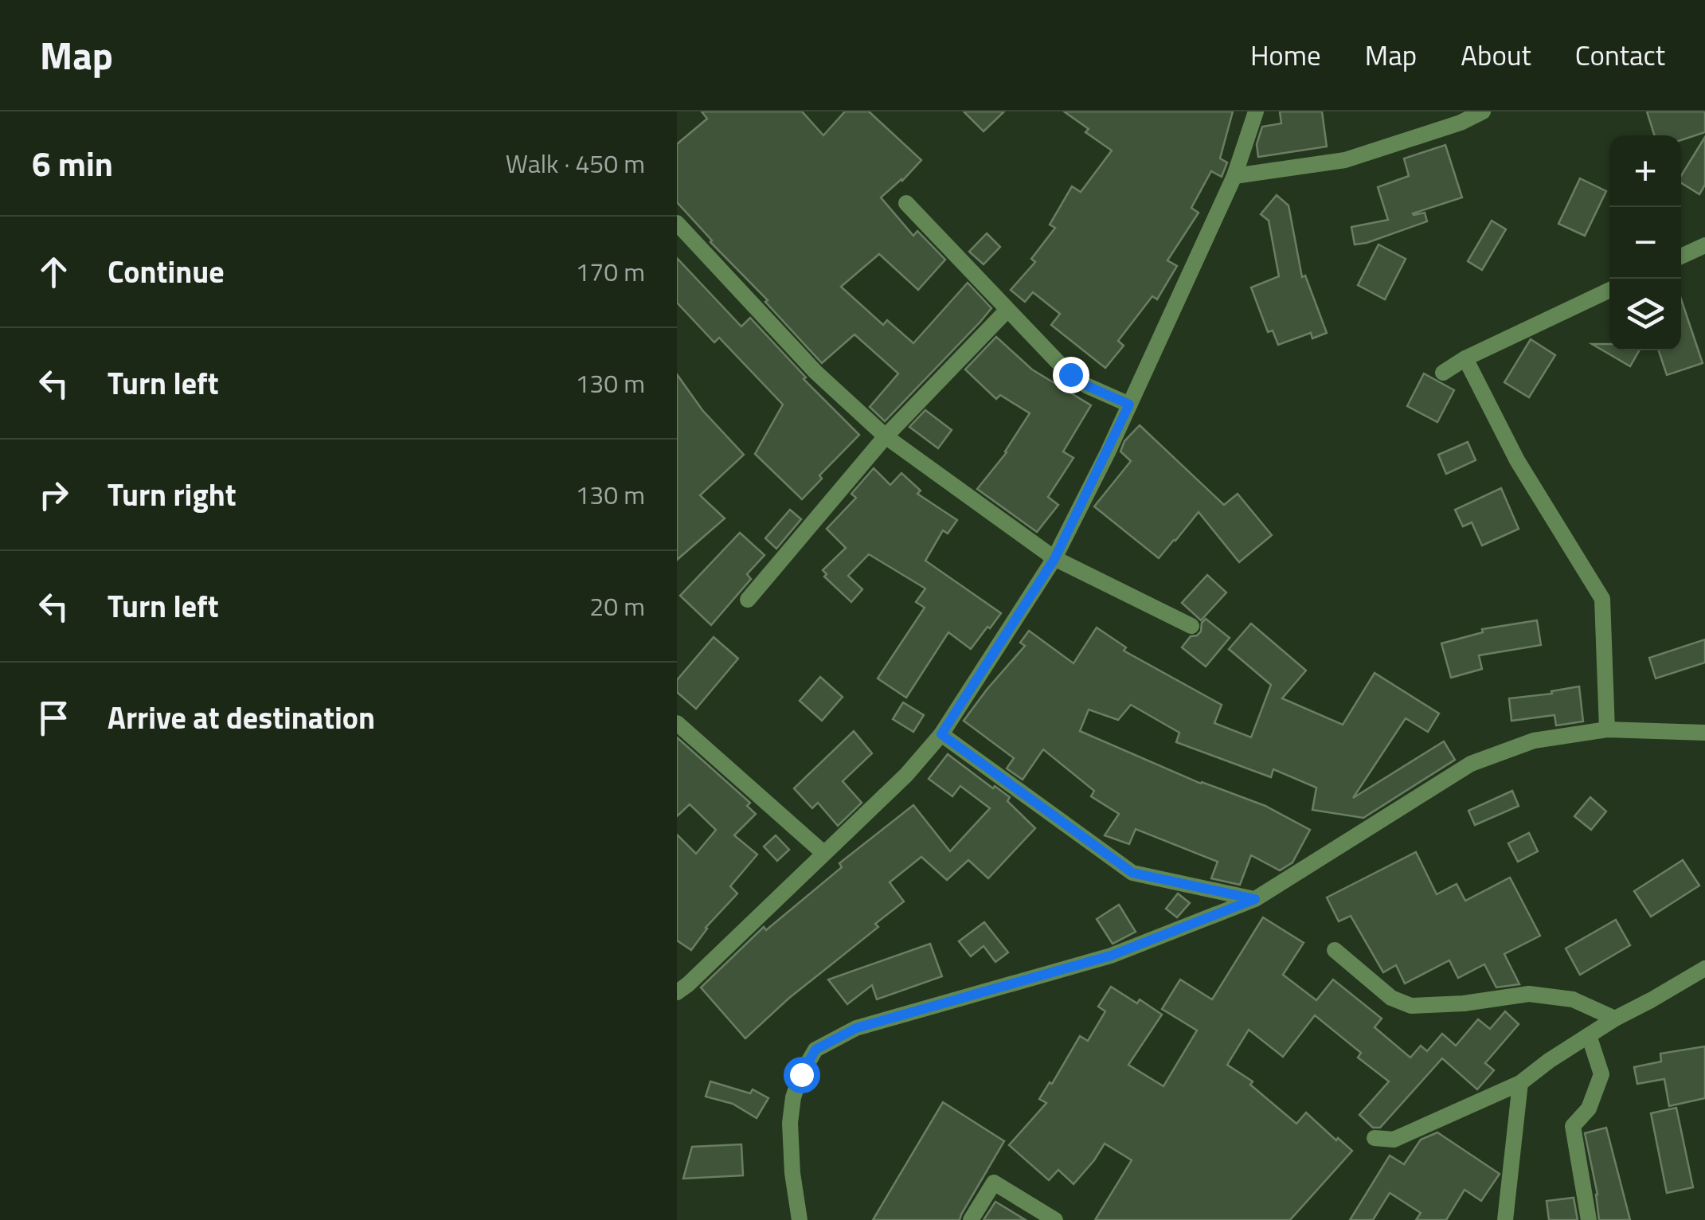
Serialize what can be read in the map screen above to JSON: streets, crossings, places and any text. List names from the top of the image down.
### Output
{
  "page": {
    "header": "Map",
    "nav": [
      "Home",
      "Map",
      "About",
      "Contact"
    ],
    "heading": ["6 min", "Walk · 450 m"],
    "map_buttons": ["+", "−"],
    "list": [
      ["Continue", "170 m"],
      ["Turn left", "130 m"],
      ["Turn right", "130 m"],
      ["Turn left", "20 m"],
      "Arrive at destination"
    ]
  }
}
